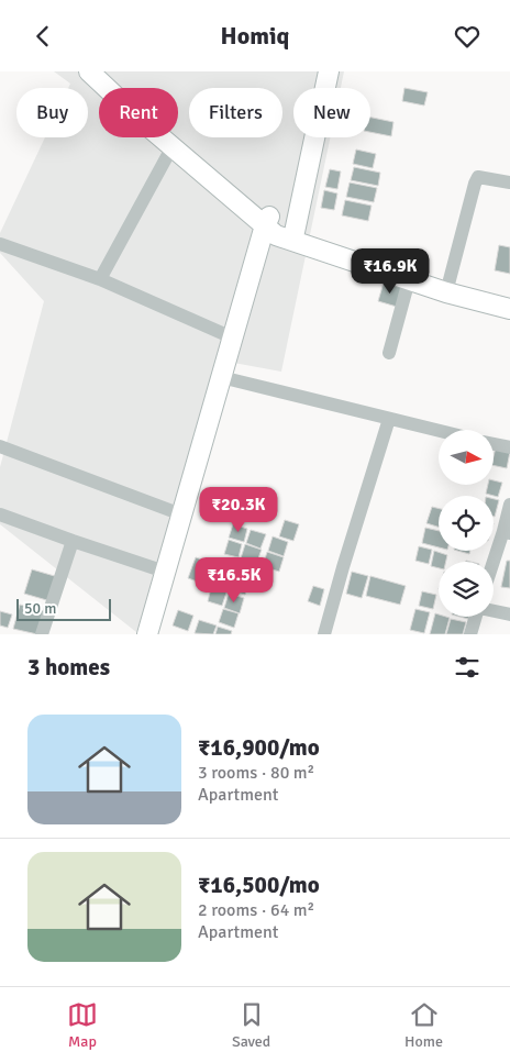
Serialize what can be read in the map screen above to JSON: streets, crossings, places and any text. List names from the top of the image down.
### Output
{
  "scale_bar": "50 m",
  "north": "right",
  "page": {
    "header": "Homiq",
    "chip": [
      "Buy",
      "Rent",
      "Filters",
      "New"
    ],
    "price": ["₹16.9K", "₹20.3K", "₹16.5K"],
    "scale": "50 m",
    "heading": "3 homes",
    "list": [
      {
        "name": "₹16,900/mo",
        "note": "3 rooms · 80 m² · Apartment"
      },
      {
        "name": "₹16,500/mo",
        "note": "2 rooms · 64 m² · Apartment"
      }
    ],
    "tabs": ["Map", "Saved", "Home"]
  }
}
